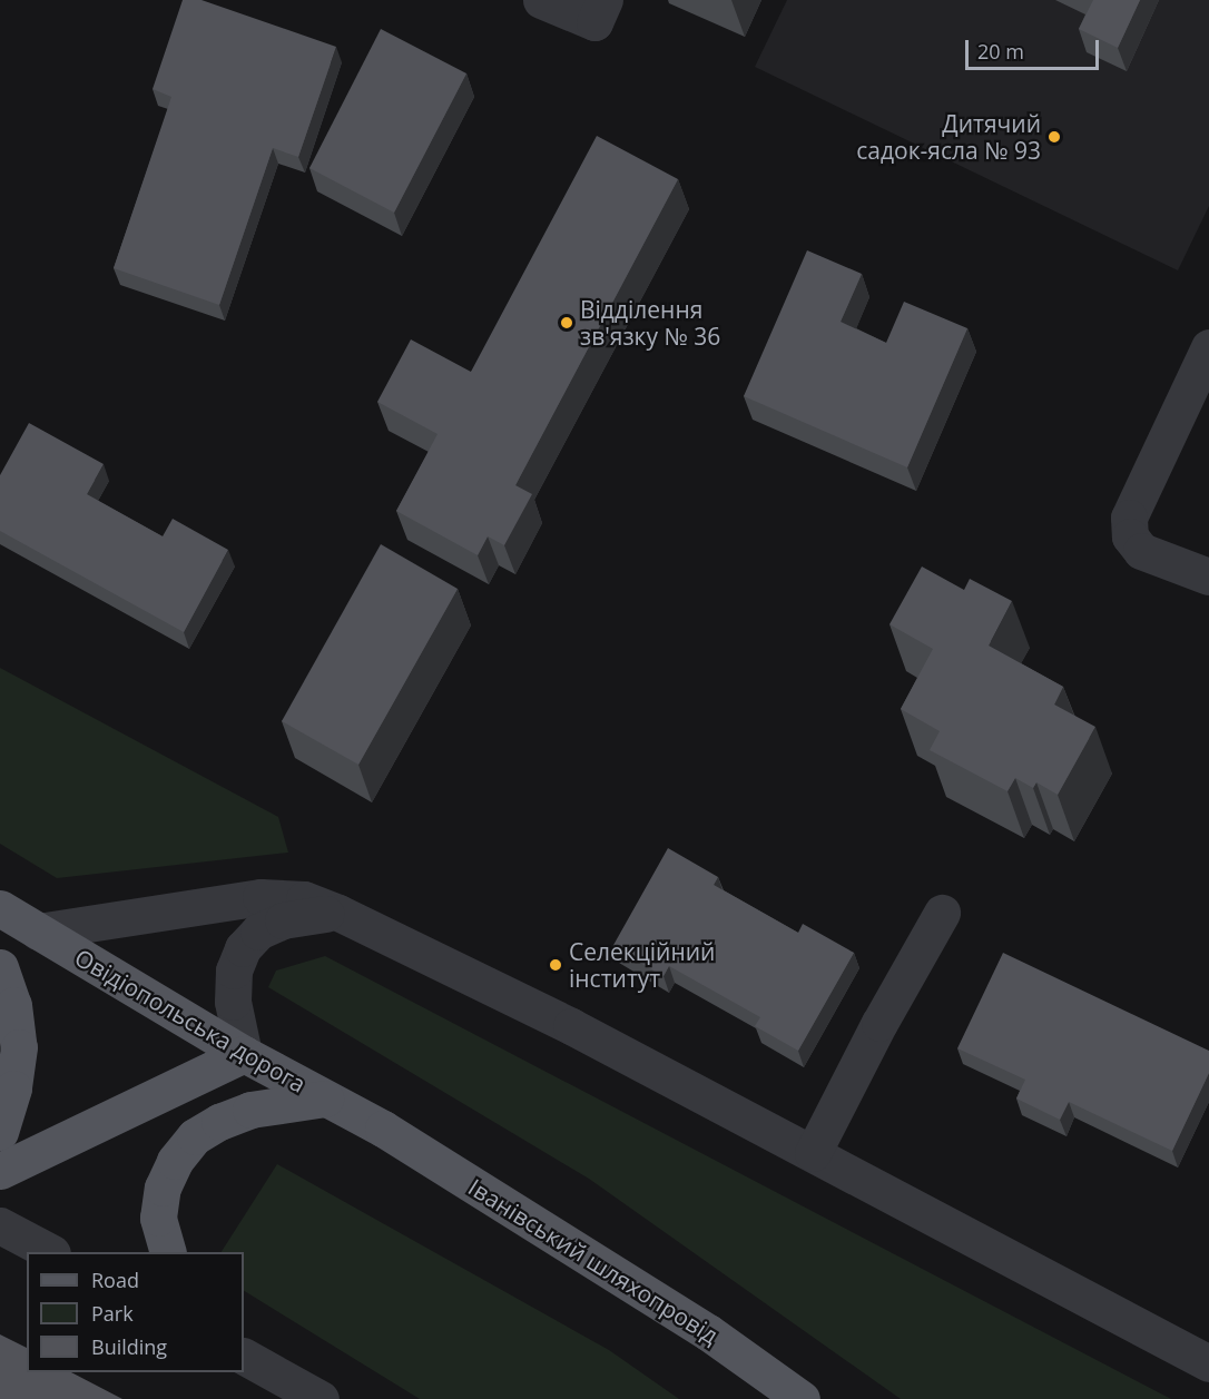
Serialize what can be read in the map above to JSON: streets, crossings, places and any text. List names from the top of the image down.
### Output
{
  "streets": {
    "main road": ["Овідіопольська дорога", "Іванівський шляхопровід"]
  },
  "crossings": [
    ["Овідіопольська дорога", "Іванівський шляхопровід"]
  ],
  "places": ["Дитячий садок-ясла № 93", "Відділення зв'язку № 36", "Селекційний інститут"],
  "legend": ["Road", "Park", "Building"],
  "scale_bar": "20 m"
}
